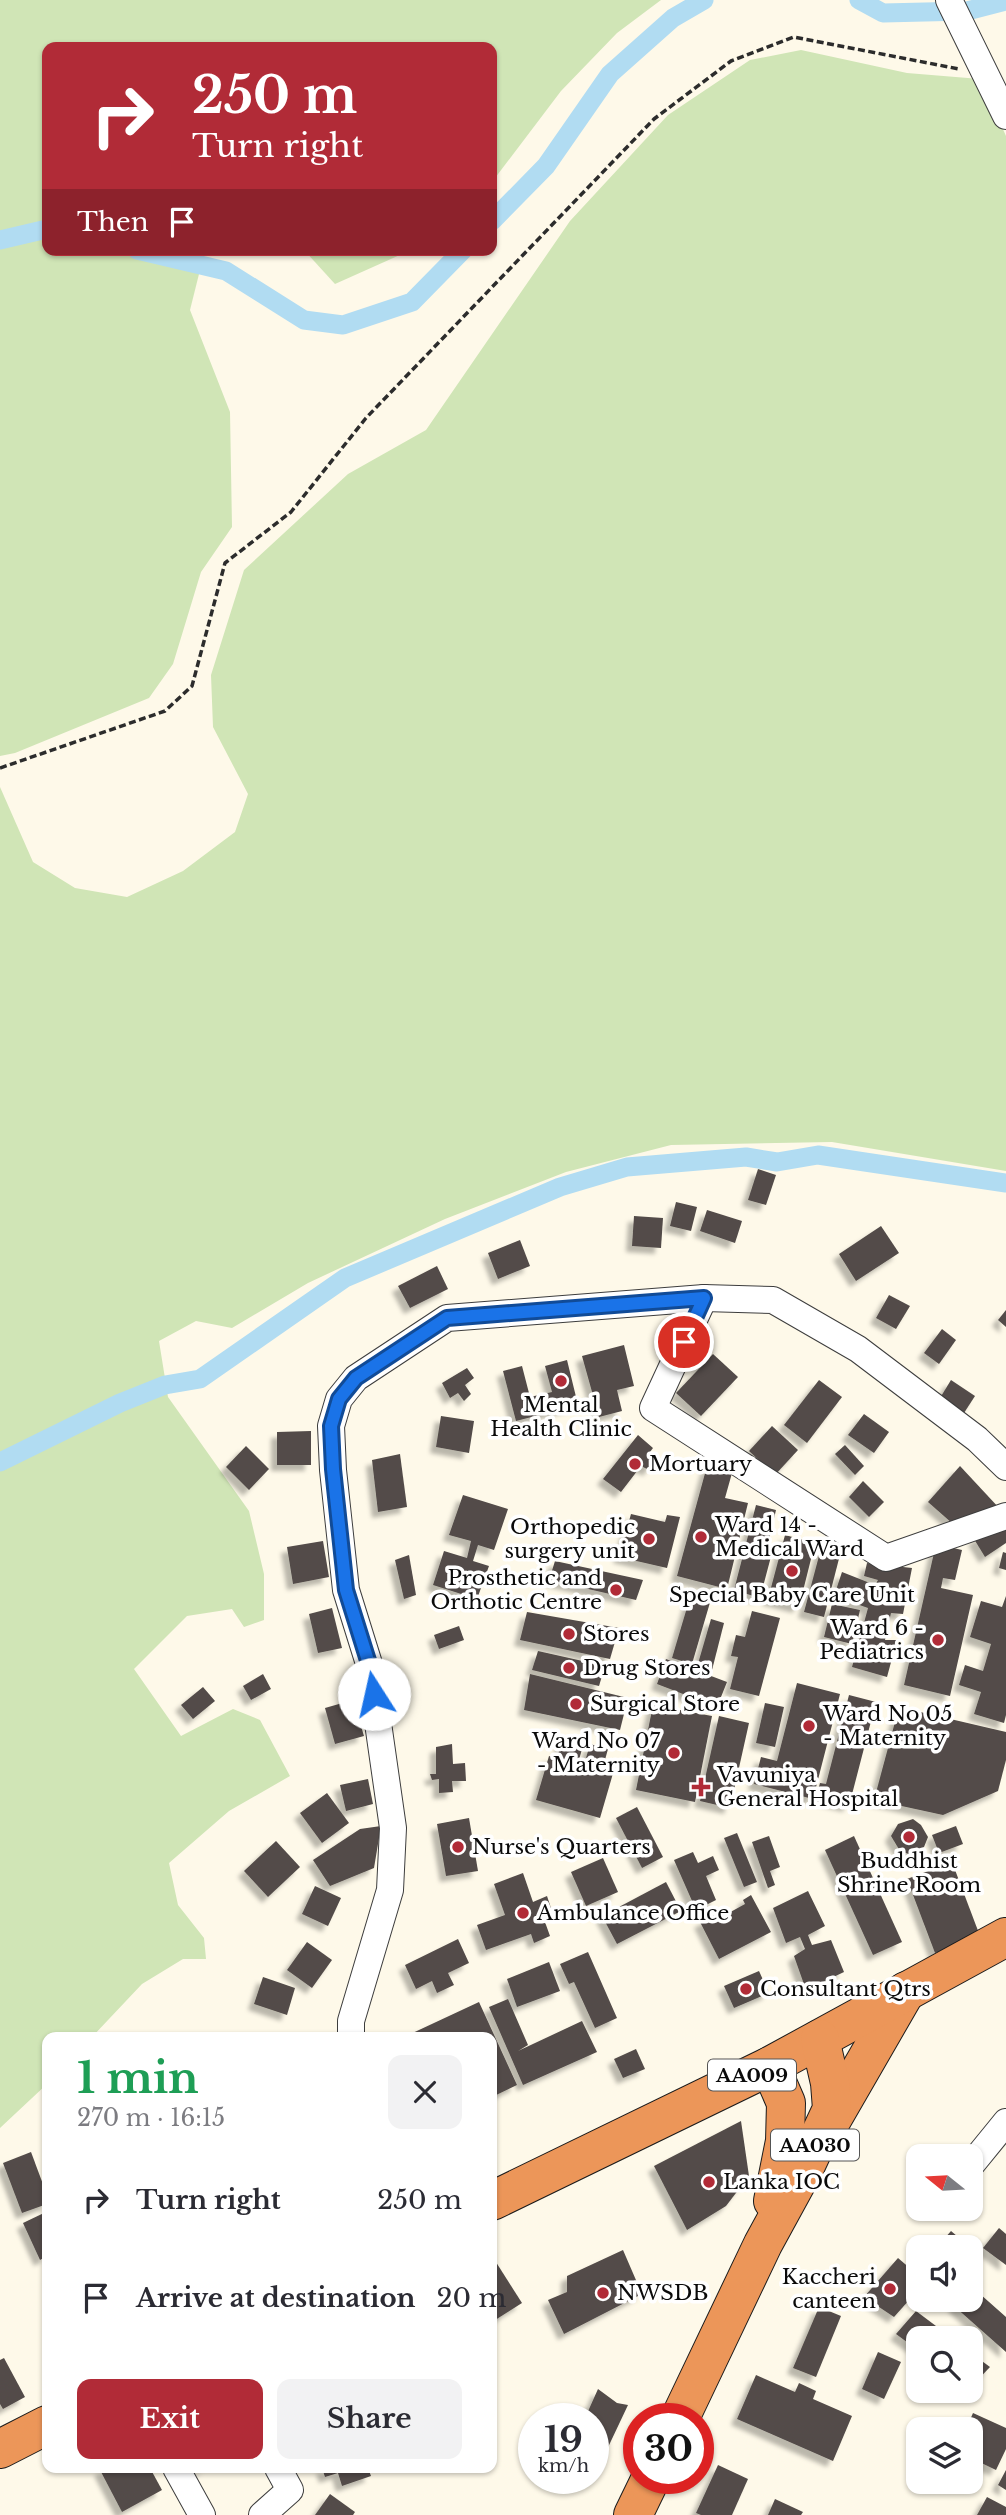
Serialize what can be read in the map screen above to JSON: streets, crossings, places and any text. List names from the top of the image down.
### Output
{
  "streets": {
    "highway": ["AA009", "AA030"]
  },
  "crossings": [
    ["AA009", "AA030"]
  ],
  "places": {
    "other": [
      "Mental Health Clinic",
      "Mortuary",
      "Ward 14 - Medical Ward",
      "Orthopedic surgery unit",
      "Special Baby Care Unit",
      "Prosthetic and Orthotic Centre",
      "Stores",
      "Ward 6 - Pediatrics",
      "Drug Stores",
      "Surgical Store",
      "Ward No 05 - Maternity",
      "Ward No 07 - Maternity",
      "Buddhist Shrine Room",
      "Nurse's Quarters",
      "Ambulance Office",
      "Consultant Qtrs",
      "Lanka IOC",
      "Kaccheri canteen",
      "NWSDB"
    ],
    "health": ["Vavuniya General Hospital"]
  },
  "north": "left",
  "page": {
    "turn": ["250 m", "Turn right"],
    "then": "Then",
    "heading": ["1 min", "270 m · 16:15"],
    "list": [
      {
        "name": "Turn right",
        "value": "250 m"
      },
      {
        "name": "Arrive at destination",
        "value": "20 m"
      }
    ],
    "buttons": ["Exit", "Share"],
    "speed": "19 km/h",
    "limit": "30"
  }
}
